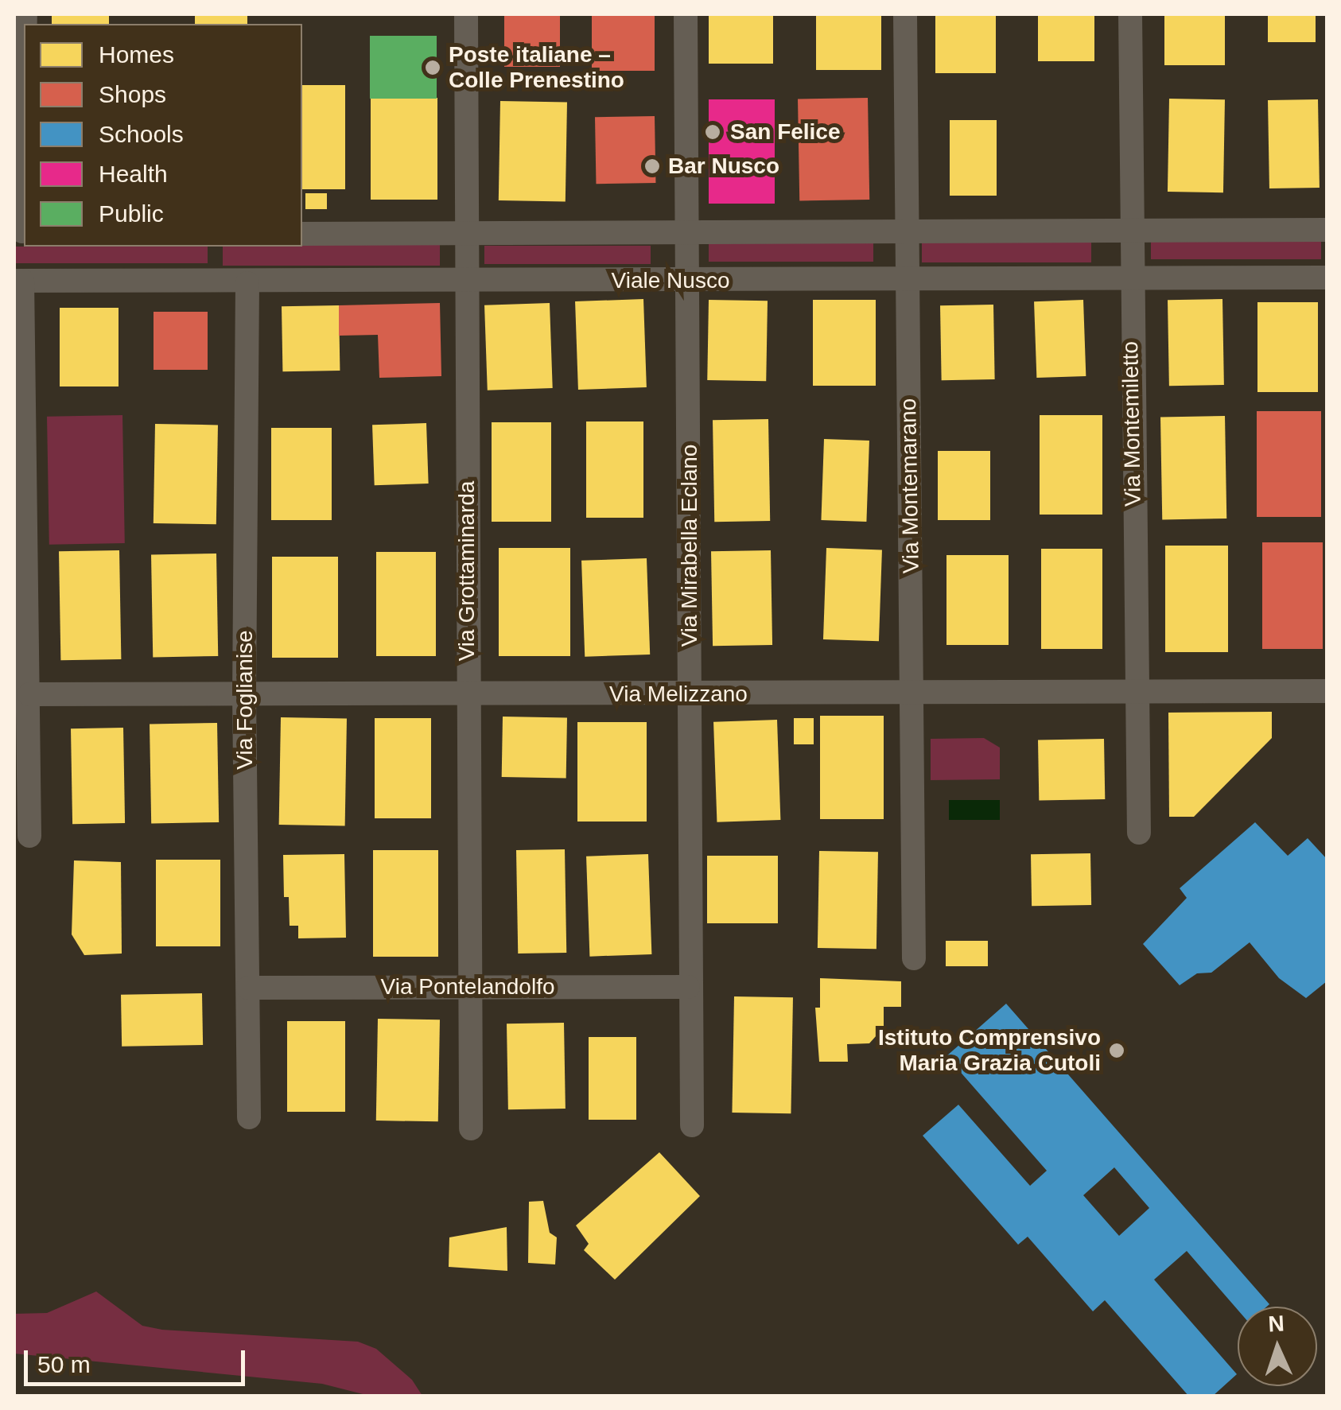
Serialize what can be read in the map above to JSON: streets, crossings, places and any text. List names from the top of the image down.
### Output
{
  "streets": {
    "street": [
      "Viale Nusco",
      "Via Montemiletto",
      "Via Montemarano",
      "Via Mirabella Eclano",
      "Via Grottaminarda",
      "Via Melizzano",
      "Via Foglianise",
      "Via Pontelandolfo"
    ]
  },
  "crossings": [
    ["Viale Nusco", "Via Montemiletto"],
    ["Viale Nusco", "Via Montemarano"],
    ["Viale Nusco", "Via Mirabella Eclano"],
    ["Viale Nusco", "Via Grottaminarda"],
    ["Viale Nusco", "Via Foglianise"],
    ["Via Montemiletto", "Via Melizzano"],
    ["Via Montemarano", "Via Melizzano"],
    ["Via Mirabella Eclano", "Via Melizzano"],
    ["Via Mirabella Eclano", "Via Pontelandolfo"],
    ["Via Grottaminarda", "Via Melizzano"],
    ["Via Grottaminarda", "Via Pontelandolfo"],
    ["Via Melizzano", "Via Foglianise"],
    ["Via Foglianise", "Via Pontelandolfo"]
  ],
  "places": [
    "Poste italiane – Colle Prenestino",
    "San Felice",
    "Bar Nusco",
    "Istituto Comprensivo Maria Grazia Cutoli"
  ],
  "legend": [
    "Homes",
    "Shops",
    "Schools",
    "Health",
    "Public"
  ],
  "scale_bar": "50 m",
  "north": "top"
}
